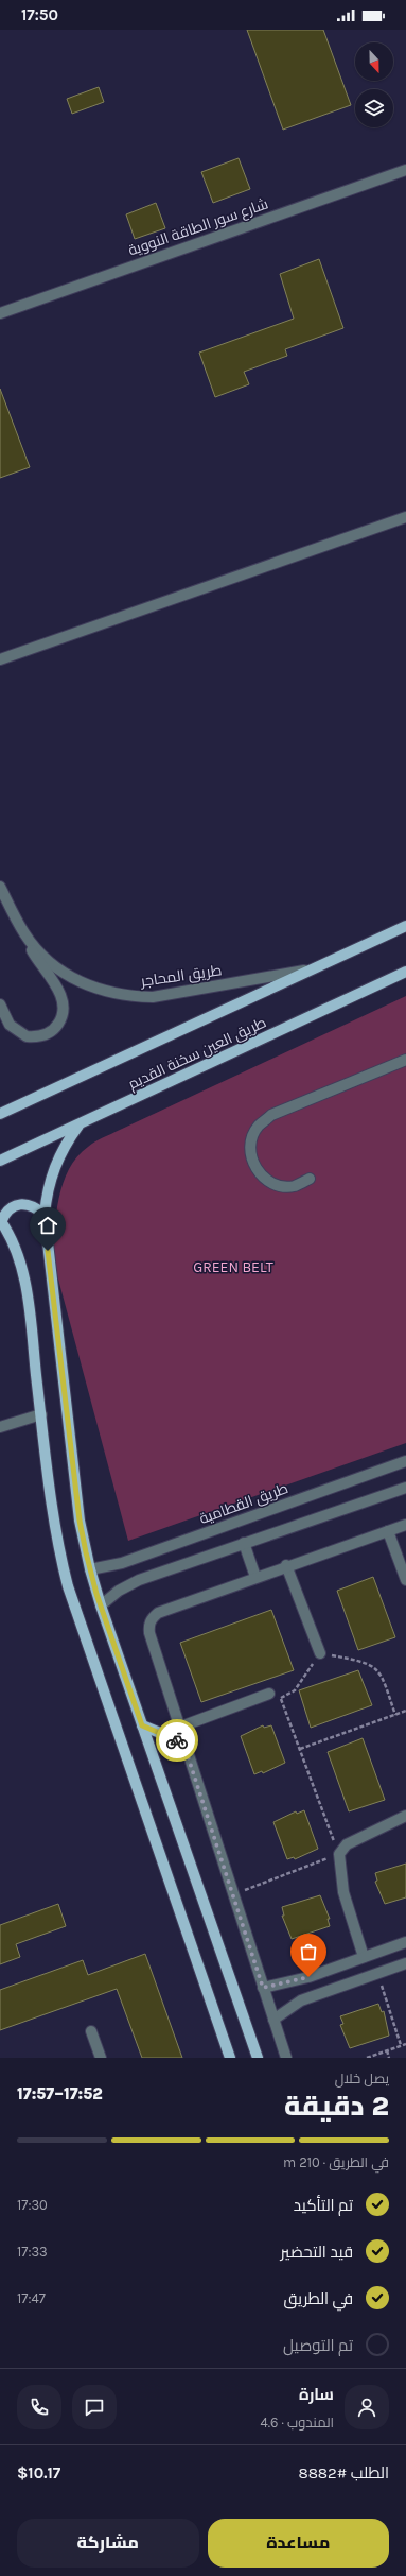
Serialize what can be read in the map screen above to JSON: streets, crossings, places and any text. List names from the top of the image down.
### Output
{
  "streets": {
    "main road": ["طريق العين سخنة القديم"],
    "street": ["شارع سور الطاقة النووية", "طريق المحاجر", "طريق القطامية"]
  },
  "crossings": [
    ["طريق المحاجر", "طريق العين سخنة القديم"]
  ],
  "parks": ["GREEN BELT"],
  "north": "bottom",
  "page": {
    "status": "17:50",
    "heading": ["2 دقيقة", "يصل خلال", "17:52–17:57"],
    "panel": [
      "سارة",
      "المندوب · 4.6",
      "الطلب #8882",
      "$10.17"
    ],
    "bar": "في الطريق · 210 m",
    "list": [
      ["تم التأكيد", "17:30"],
      ["قيد التحضير", "17:33"],
      ["في الطريق", "17:47"],
      "تم التوصيل"
    ],
    "buttons": ["مساعدة", "مشاركة"]
  }
}
